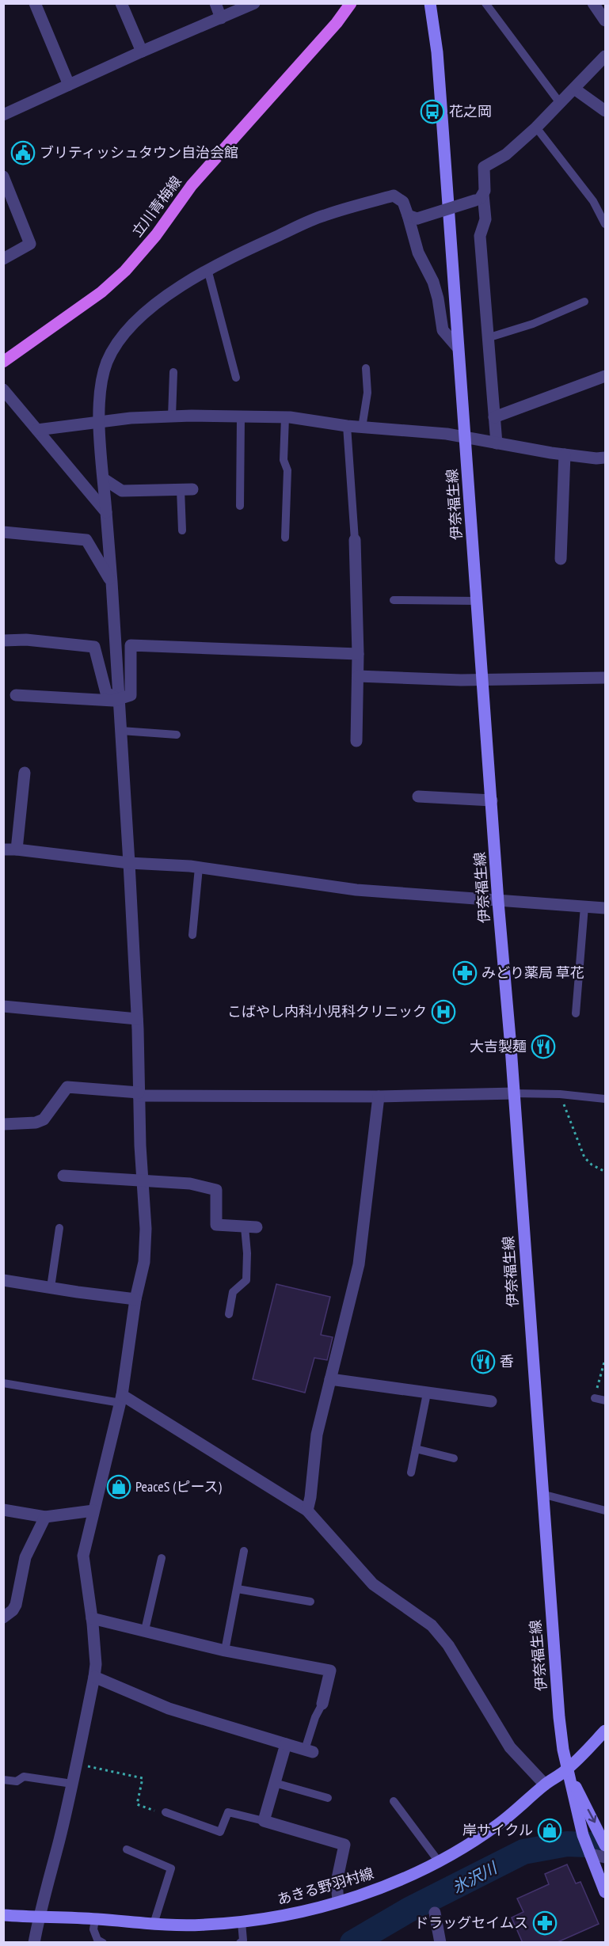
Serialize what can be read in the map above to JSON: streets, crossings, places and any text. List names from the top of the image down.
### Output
{
  "streets": {
    "main road": ["立川青梅線", "伊奈福生線", "あきる野羽村線"]
  },
  "crossings": [
    ["伊奈福生線", "あきる野羽村線"]
  ],
  "water": ["氷沢川"],
  "places": {
    "bus stop": ["花之岡"],
    "public building": ["ブリティッシュタウン自治会館"],
    "pharmacy": ["みどり薬局 草花", "ドラッグセイムス"],
    "hospital": ["こばやし内科小児科クリニック"],
    "restaurant": ["大吉製麺", "香"],
    "shop": ["PeaceS (ピース)", "岸サイクル"]
  }
}
